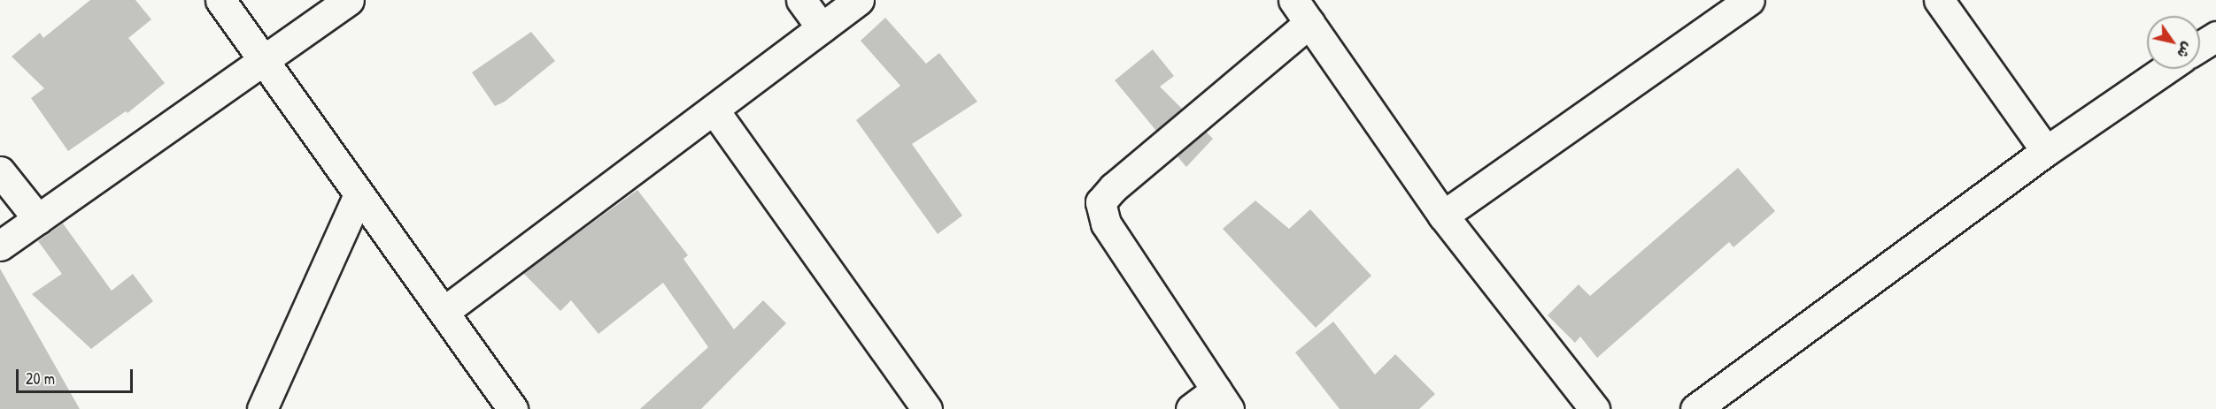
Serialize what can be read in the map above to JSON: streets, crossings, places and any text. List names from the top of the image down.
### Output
{
  "scale_bar": "20 m",
  "north": "bottom right"
}
